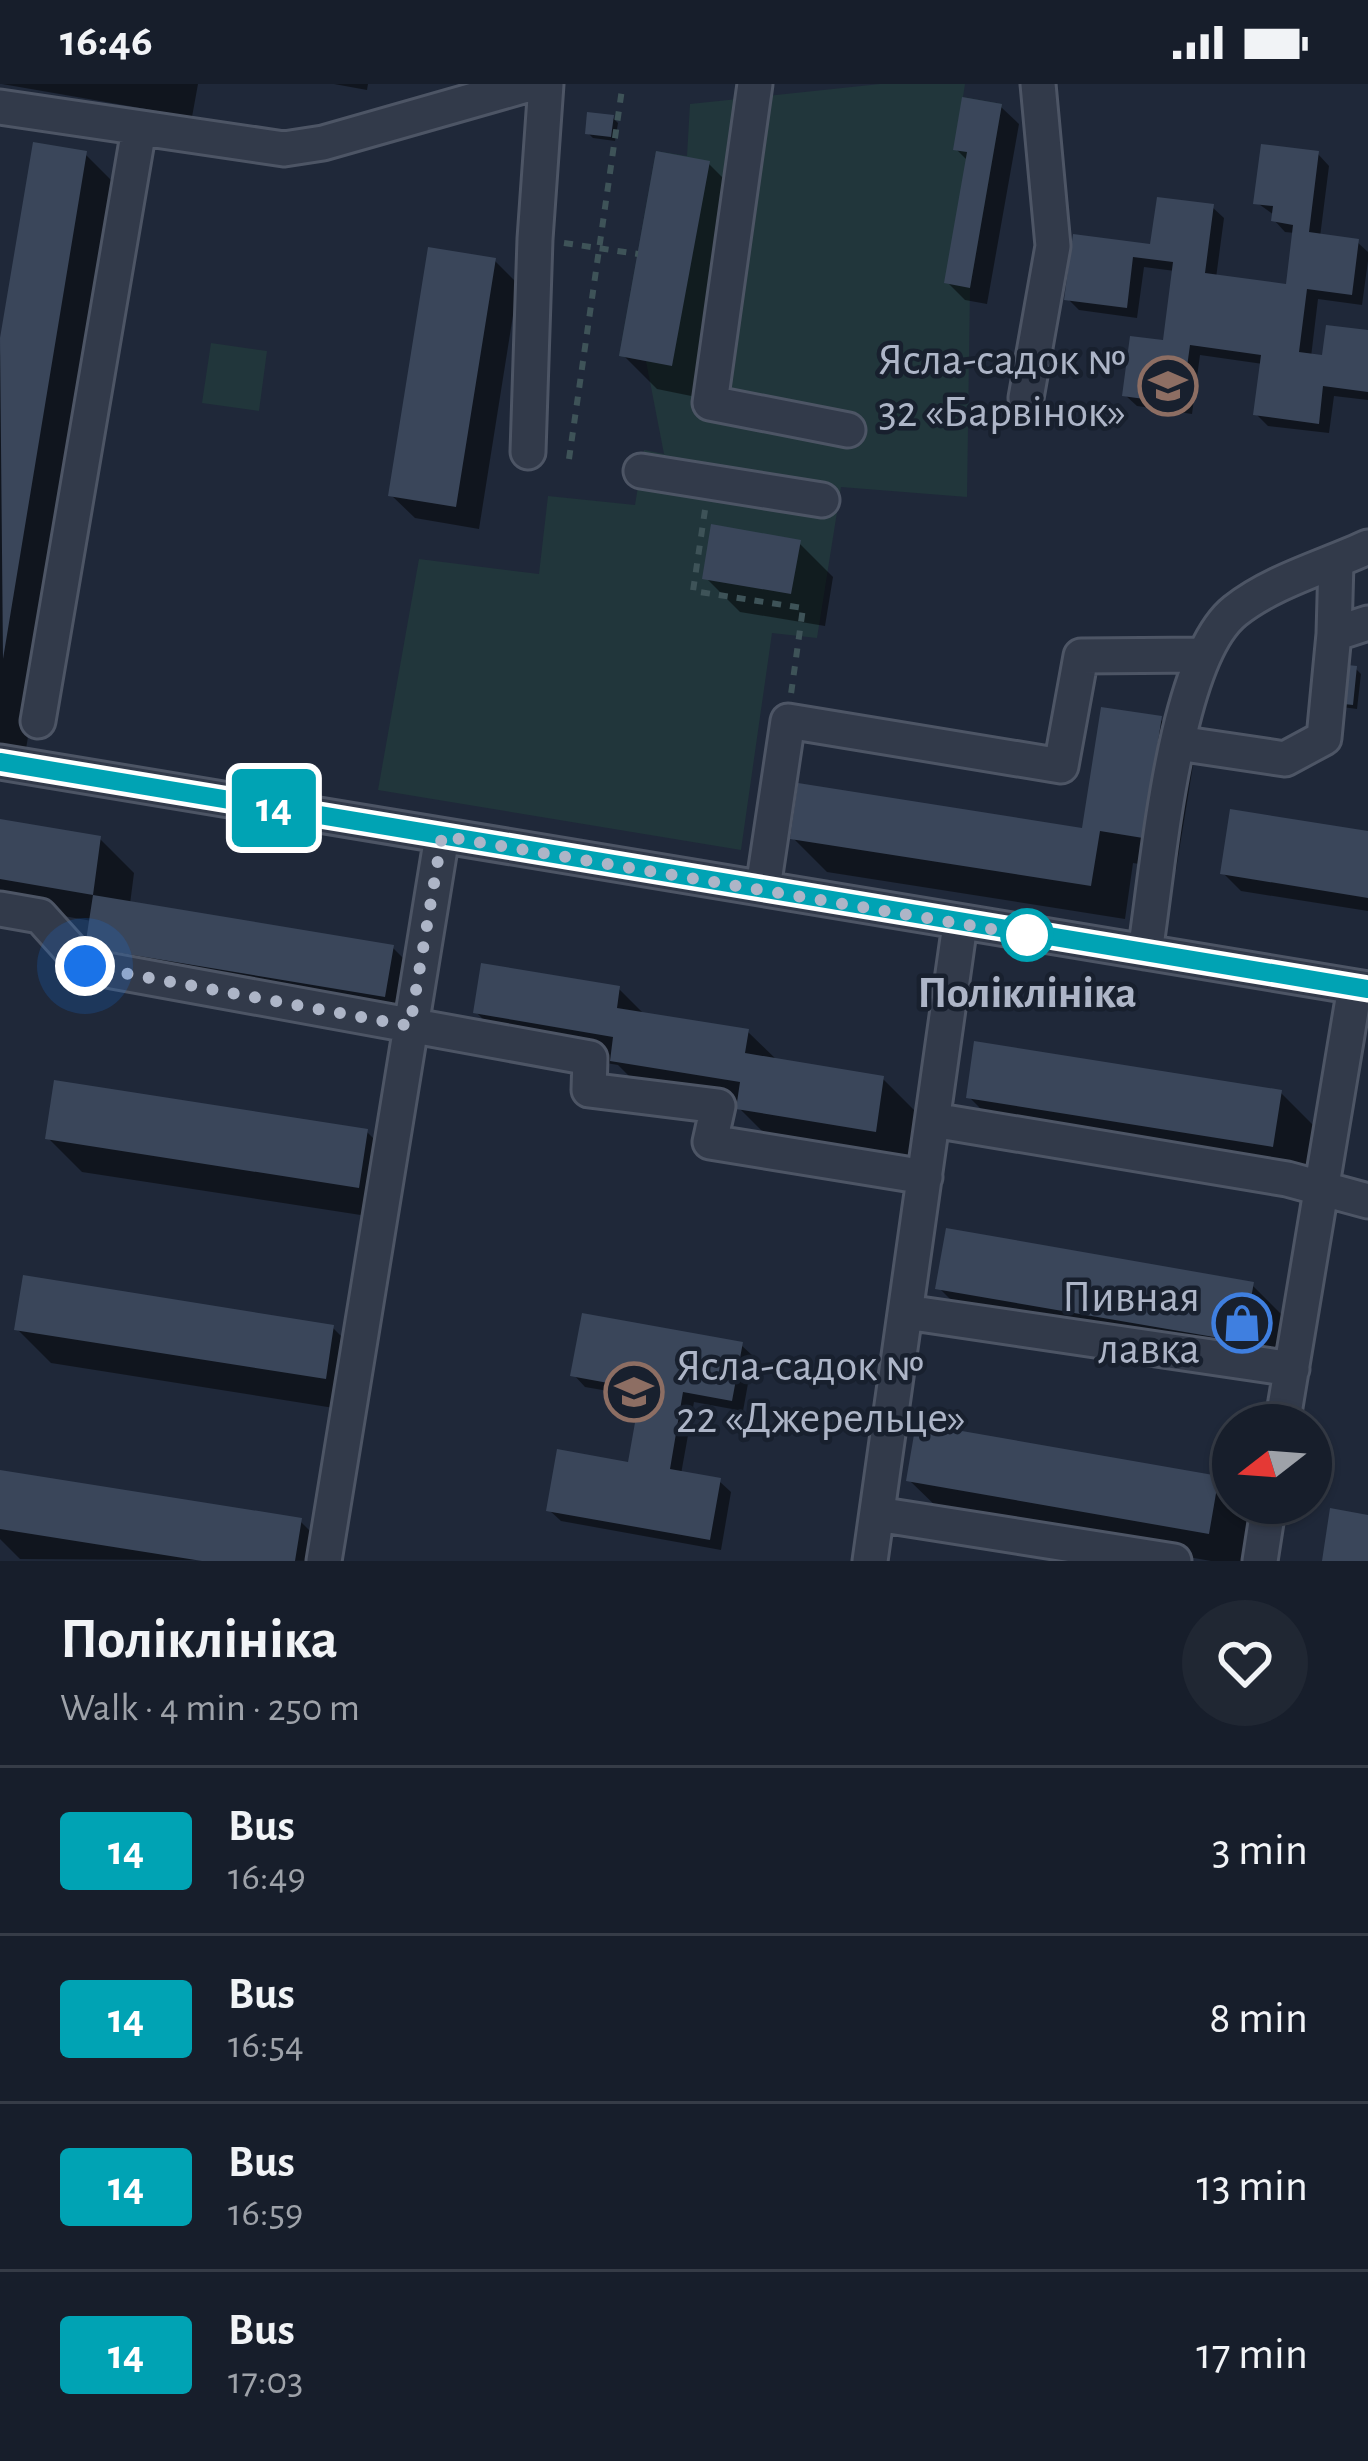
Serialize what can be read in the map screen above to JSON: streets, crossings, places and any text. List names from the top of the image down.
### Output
{
  "places": {
    "school or university": ["Ясла-садок № 32 «Барвінок»", "Ясла-садок № 22 «Джерельце»"],
    "other": ["Поліклініка"],
    "shop": ["Пивная лавка"]
  },
  "lines": ["bus line 14"],
  "north": "left",
  "page": {
    "status": "16:46",
    "on_map": "14",
    "heading": ["Поліклініка", "Walk · 4 min · 250 m"],
    "list": [
      {
        "mark": "14",
        "name": "Bus",
        "note": "16:49",
        "value": "3 min"
      },
      {
        "mark": "14",
        "name": "Bus",
        "note": "16:54",
        "value": "8 min"
      },
      {
        "mark": "14",
        "name": "Bus",
        "note": "16:59",
        "value": "13 min"
      },
      {
        "mark": "14",
        "name": "Bus",
        "note": "17:03",
        "value": "17 min"
      }
    ]
  }
}
